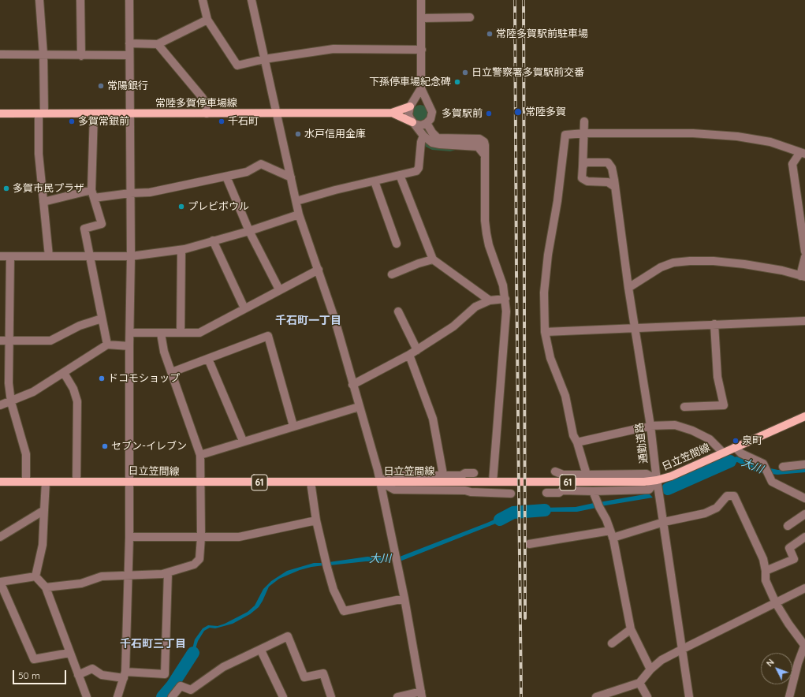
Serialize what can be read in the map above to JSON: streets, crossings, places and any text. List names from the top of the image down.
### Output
{
  "streets": {
    "main road": ["常陸多賀停車場線", "日立笠間線", "61"],
    "street": ["通勤道路"]
  },
  "crossings": [
    ["通勤道路", "日立笠間線"]
  ],
  "districts": ["千石町一丁目", "千石町三丁目"],
  "water": ["大川"],
  "places": [
    "常陸多賀駅前駐車場",
    "日立警察署多賀駅前交番",
    "下孫停車場紀念碑",
    "常陽銀行",
    "常陸多賀",
    "多賀駅前",
    "多賀常銀前",
    "千石町",
    "水戸信用金庫",
    "多賀市民プラザ",
    "プレビボウル",
    "ドコモショップ",
    "泉町",
    "セブン-イレブン"
  ],
  "scale_bar": "50 m",
  "north": "top left"
}
